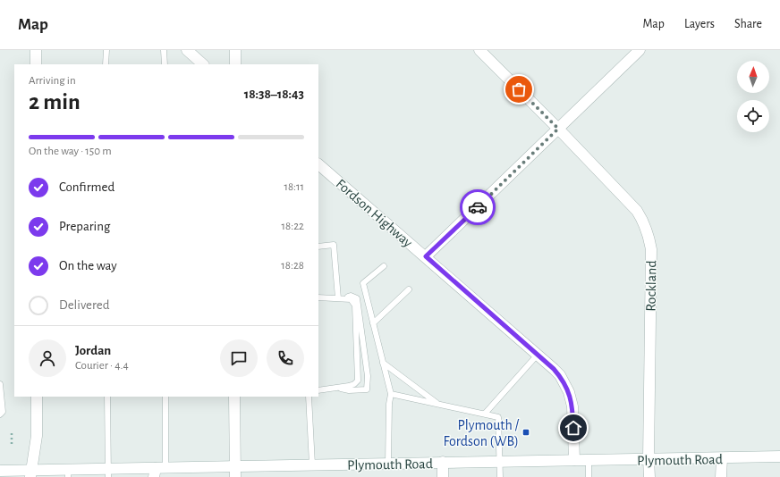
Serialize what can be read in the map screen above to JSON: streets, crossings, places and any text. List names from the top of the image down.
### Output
{
  "streets": {
    "street": ["Fordson Highway", "Rockland", "Plymouth Road"]
  },
  "crossings": [
    ["Fordson Highway", "Plymouth Road"],
    ["Rockland", "Plymouth Road"]
  ],
  "places": {
    "transit": ["Plymouth / Fordson (WB)"]
  },
  "north": "top",
  "page": {
    "header": "Map",
    "nav": ["Map", "Layers", "Share"],
    "heading": ["2 min", "Arriving in", "18:38–18:43"],
    "panel": ["Jordan", "Courier · 4.4"],
    "bar": "On the way · 150 m",
    "list": [
      ["Confirmed", "18:11"],
      ["Preparing", "18:22"],
      ["On the way", "18:28"],
      "Delivered"
    ]
  }
}
